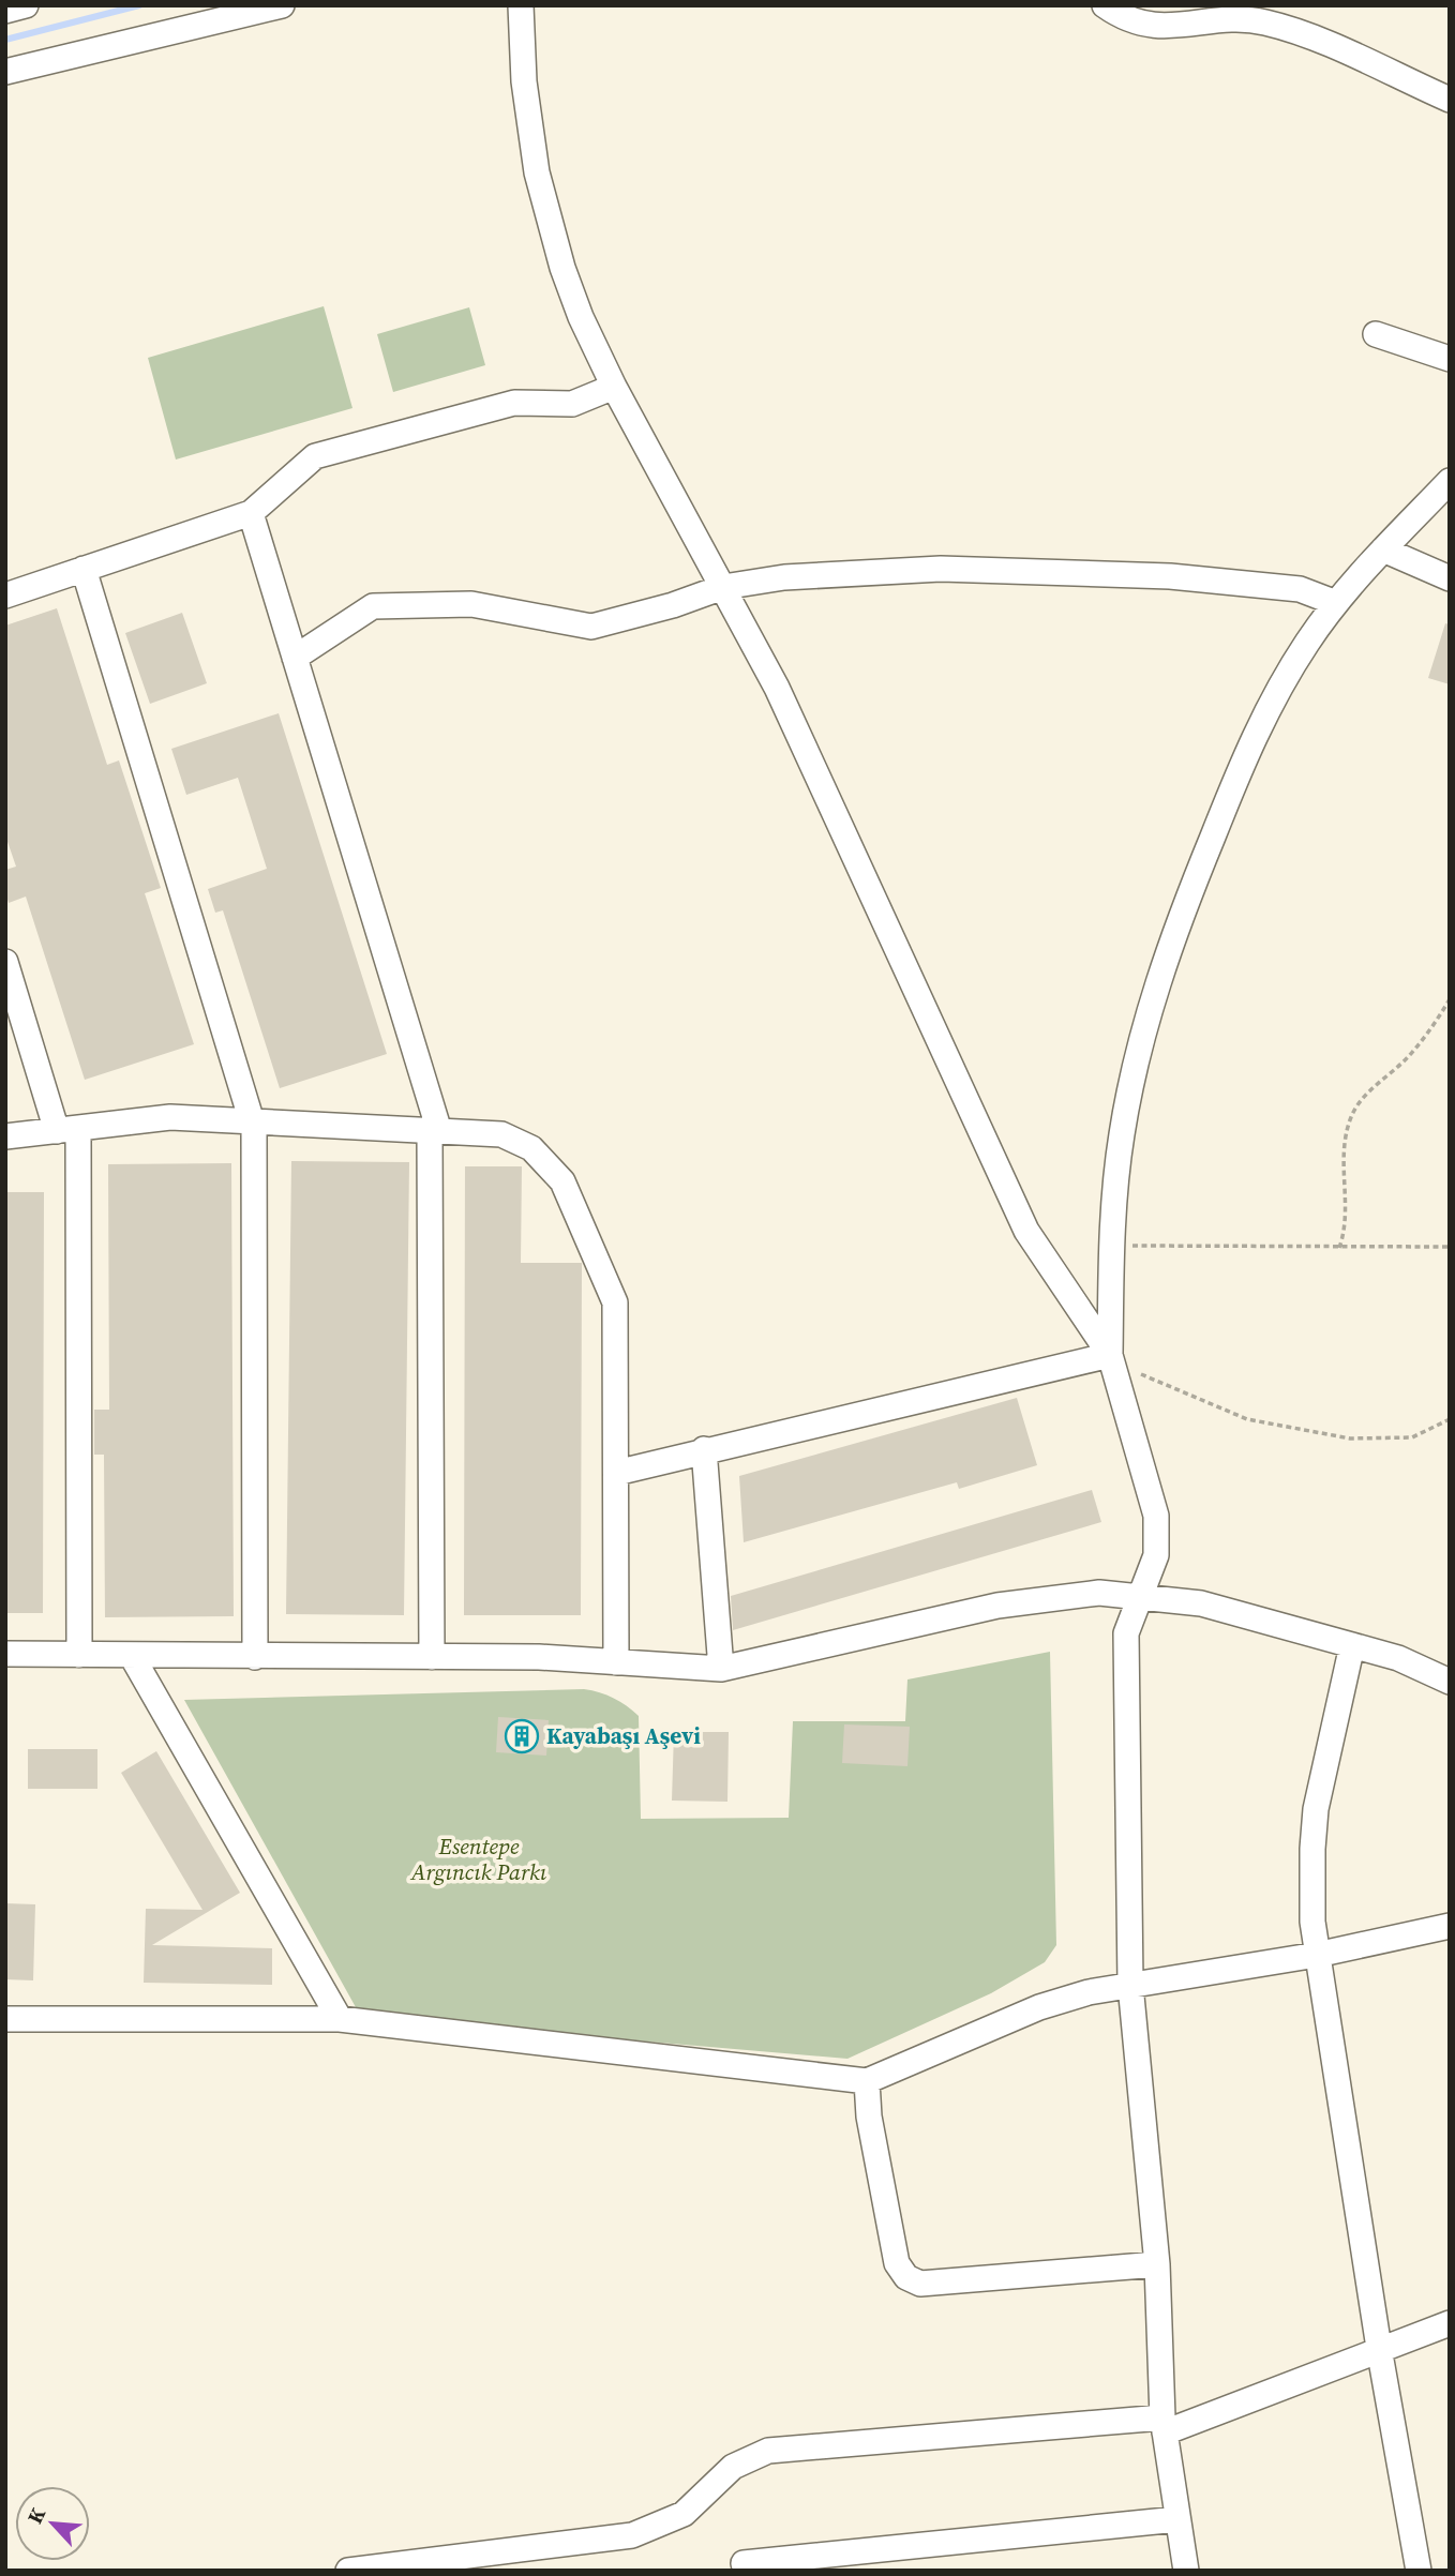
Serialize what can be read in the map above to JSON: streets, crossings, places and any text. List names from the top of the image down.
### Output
{
  "parks": ["Esentepe Argıncık Parkı"],
  "places": {
    "building": ["Kayabaşı Aşevi"]
  },
  "north": "top left"
}
